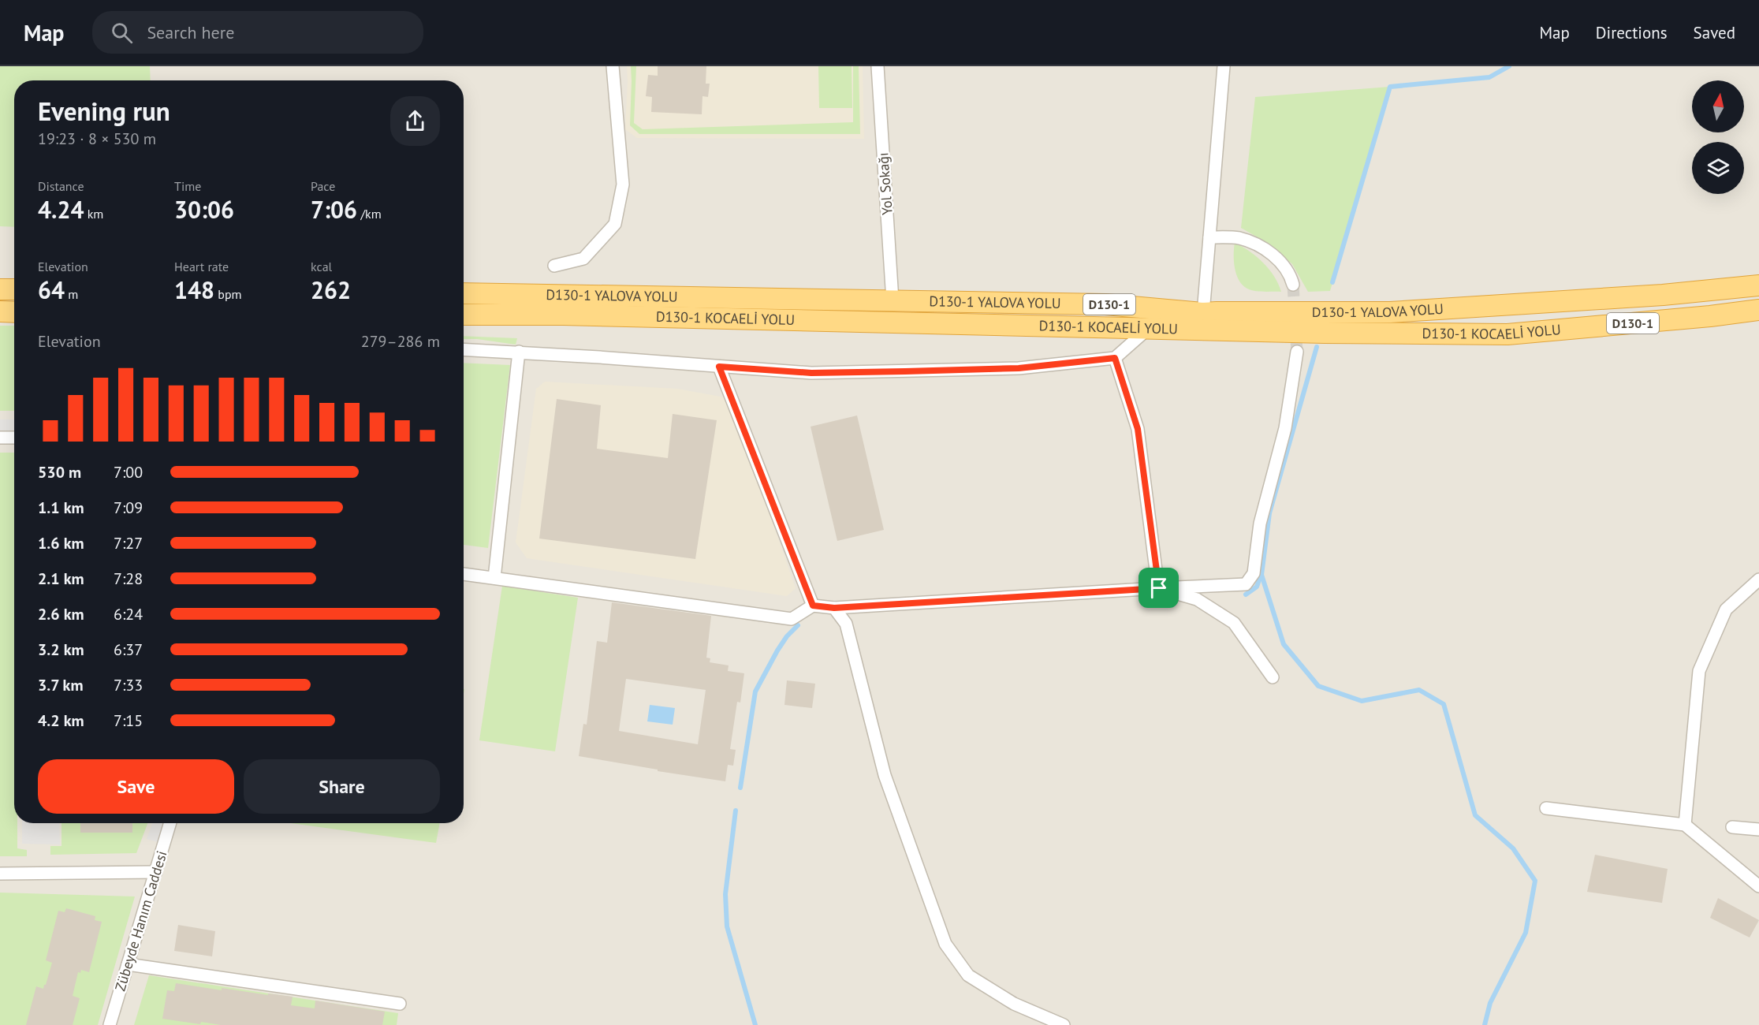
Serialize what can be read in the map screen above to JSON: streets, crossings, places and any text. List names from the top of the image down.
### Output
{
  "streets": {
    "highway": ["D130-1 YALOVA YOLU", "D130-1", "D130-1 KOCAELİ YOLU"],
    "street": ["Yol Sokağı", "Zübeyde Hanım Caddesi"]
  },
  "crossings": [
    ["Yol Sokağı", "D130-1 YALOVA YOLU"]
  ],
  "north": "top",
  "page": {
    "header": "Map",
    "search": "Search here",
    "nav": ["Map", "Directions", "Saved"],
    "heading": ["Evening run", "19:23 · 8 × 530 m"],
    "stats": [
      ["Distance", "4.24 km"],
      ["Time", "30:06"],
      ["Pace", "7:06 /km"],
      ["Elevation", "64 m"],
      ["Heart rate", "148 bpm"],
      ["kcal", "262"]
    ],
    "chart": ["Elevation", "279–286 m"],
    "list": [
      {
        "name": "530 m",
        "note": "7:00"
      },
      {
        "name": "1.1 km",
        "note": "7:09"
      },
      {
        "name": "1.6 km",
        "note": "7:27"
      },
      {
        "name": "2.1 km",
        "note": "7:28"
      },
      {
        "name": "2.6 km",
        "note": "6:24"
      },
      {
        "name": "3.2 km",
        "note": "6:37"
      },
      {
        "name": "3.7 km",
        "note": "7:33"
      },
      {
        "name": "4.2 km",
        "note": "7:15"
      }
    ],
    "buttons": ["Save", "Share"]
  }
}
